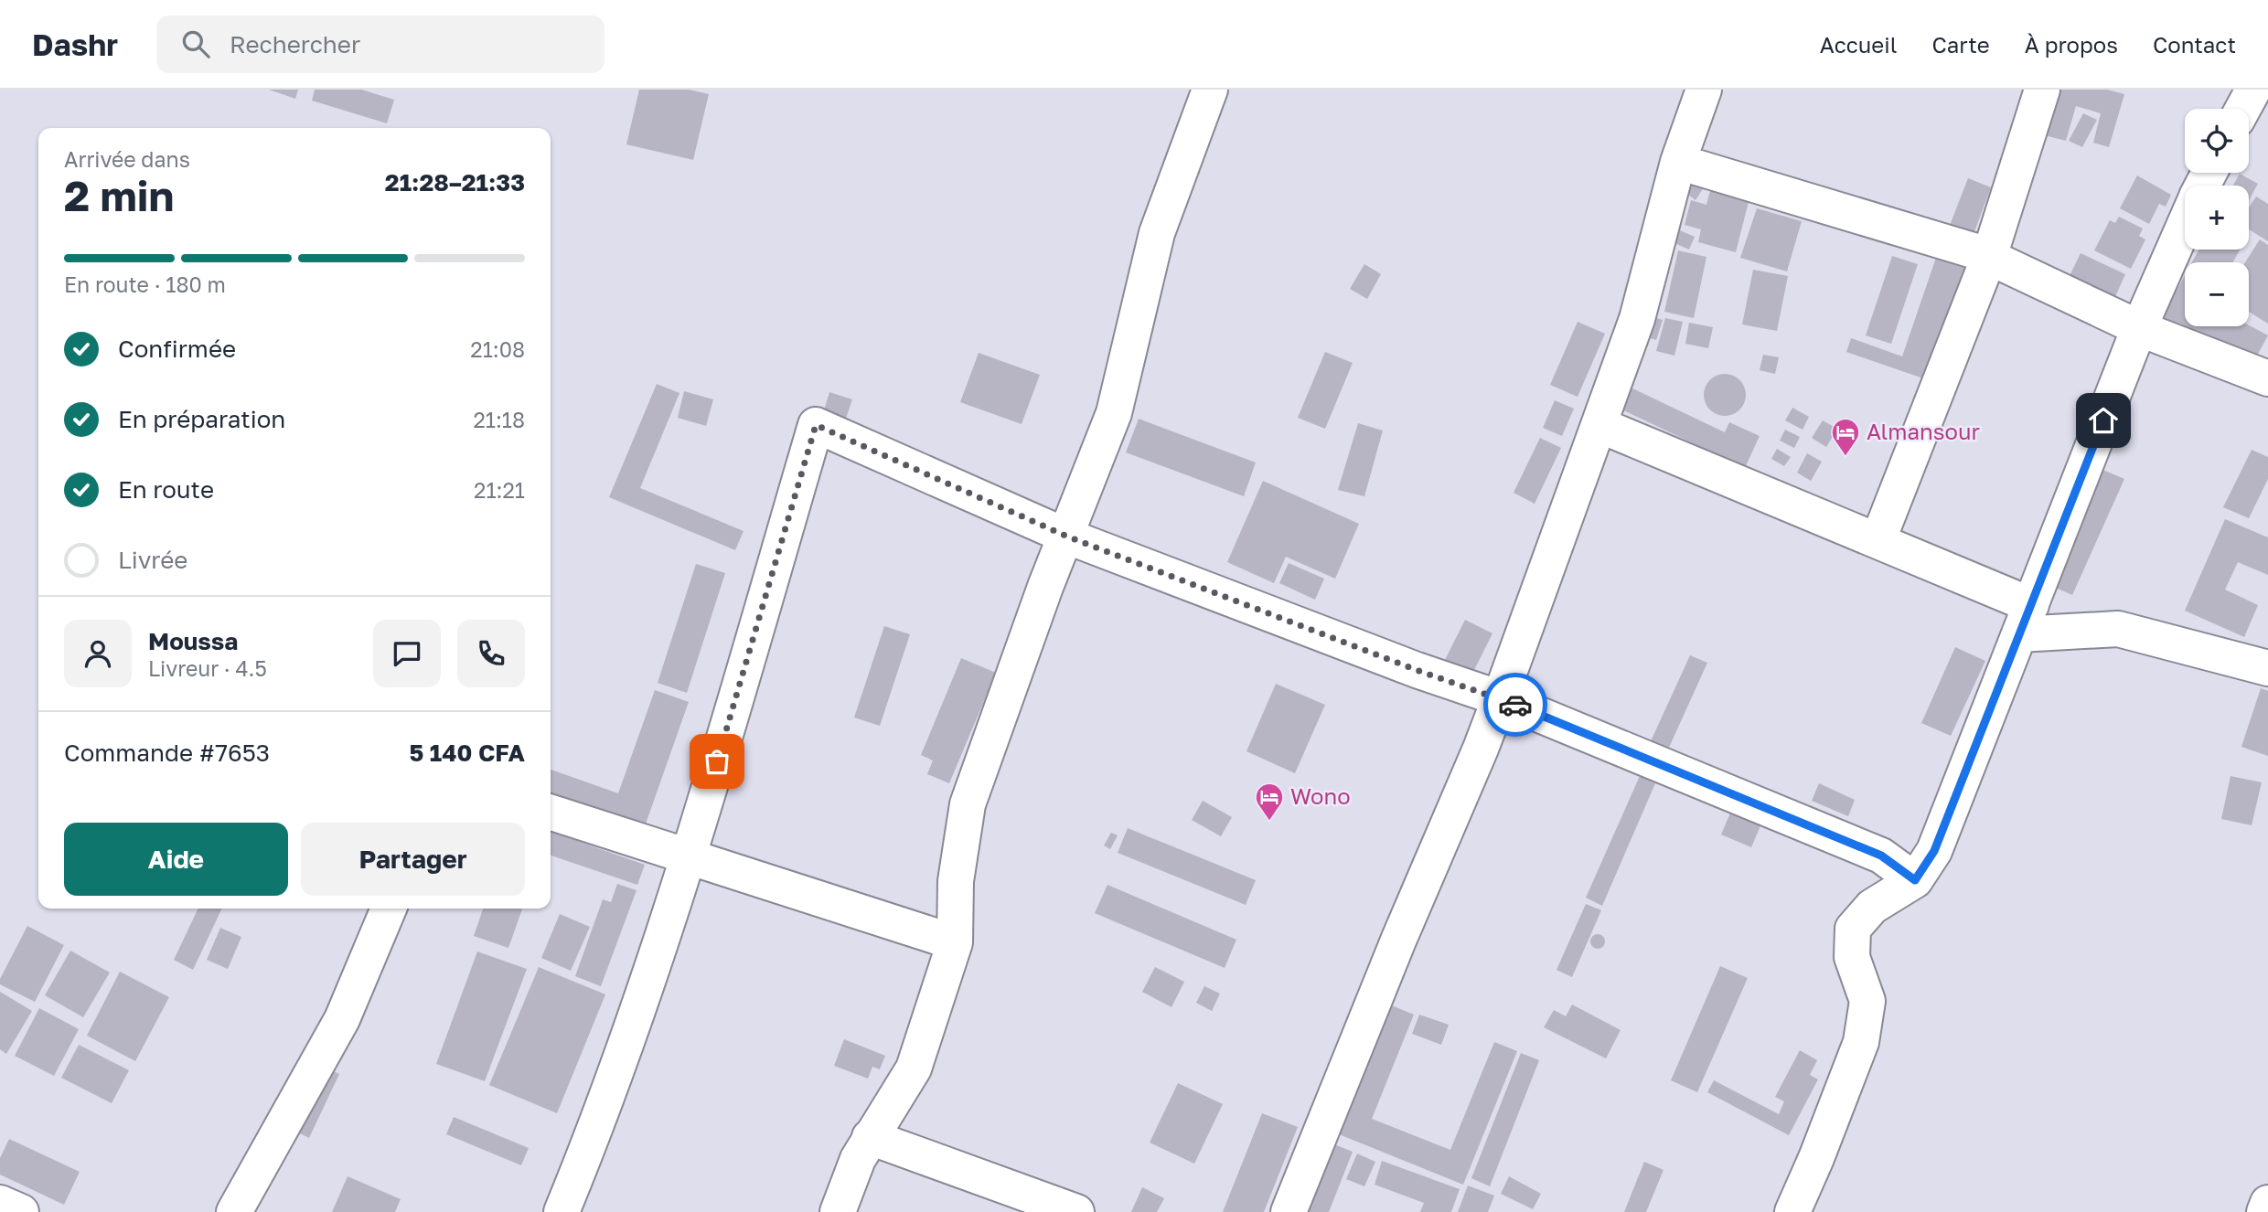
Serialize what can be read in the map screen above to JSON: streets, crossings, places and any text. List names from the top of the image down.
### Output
{
  "places": {
    "hotel": ["Almansour", "Wono"]
  },
  "page": {
    "header": "Dashr",
    "search": "Rechercher",
    "nav": [
      "Accueil",
      "Carte",
      "À propos",
      "Contact"
    ],
    "map_buttons": ["+", "−"],
    "heading": ["2 min", "Arrivée dans", "21:28–21:33"],
    "panel": [
      "Moussa",
      "Livreur · 4.5",
      "Commande #7653",
      "5 140 CFA"
    ],
    "bar": "En route · 180 m",
    "list": [
      ["Confirmée", "21:08"],
      ["En préparation", "21:18"],
      ["En route", "21:21"],
      "Livrée"
    ],
    "buttons": ["Aide", "Partager"]
  }
}
